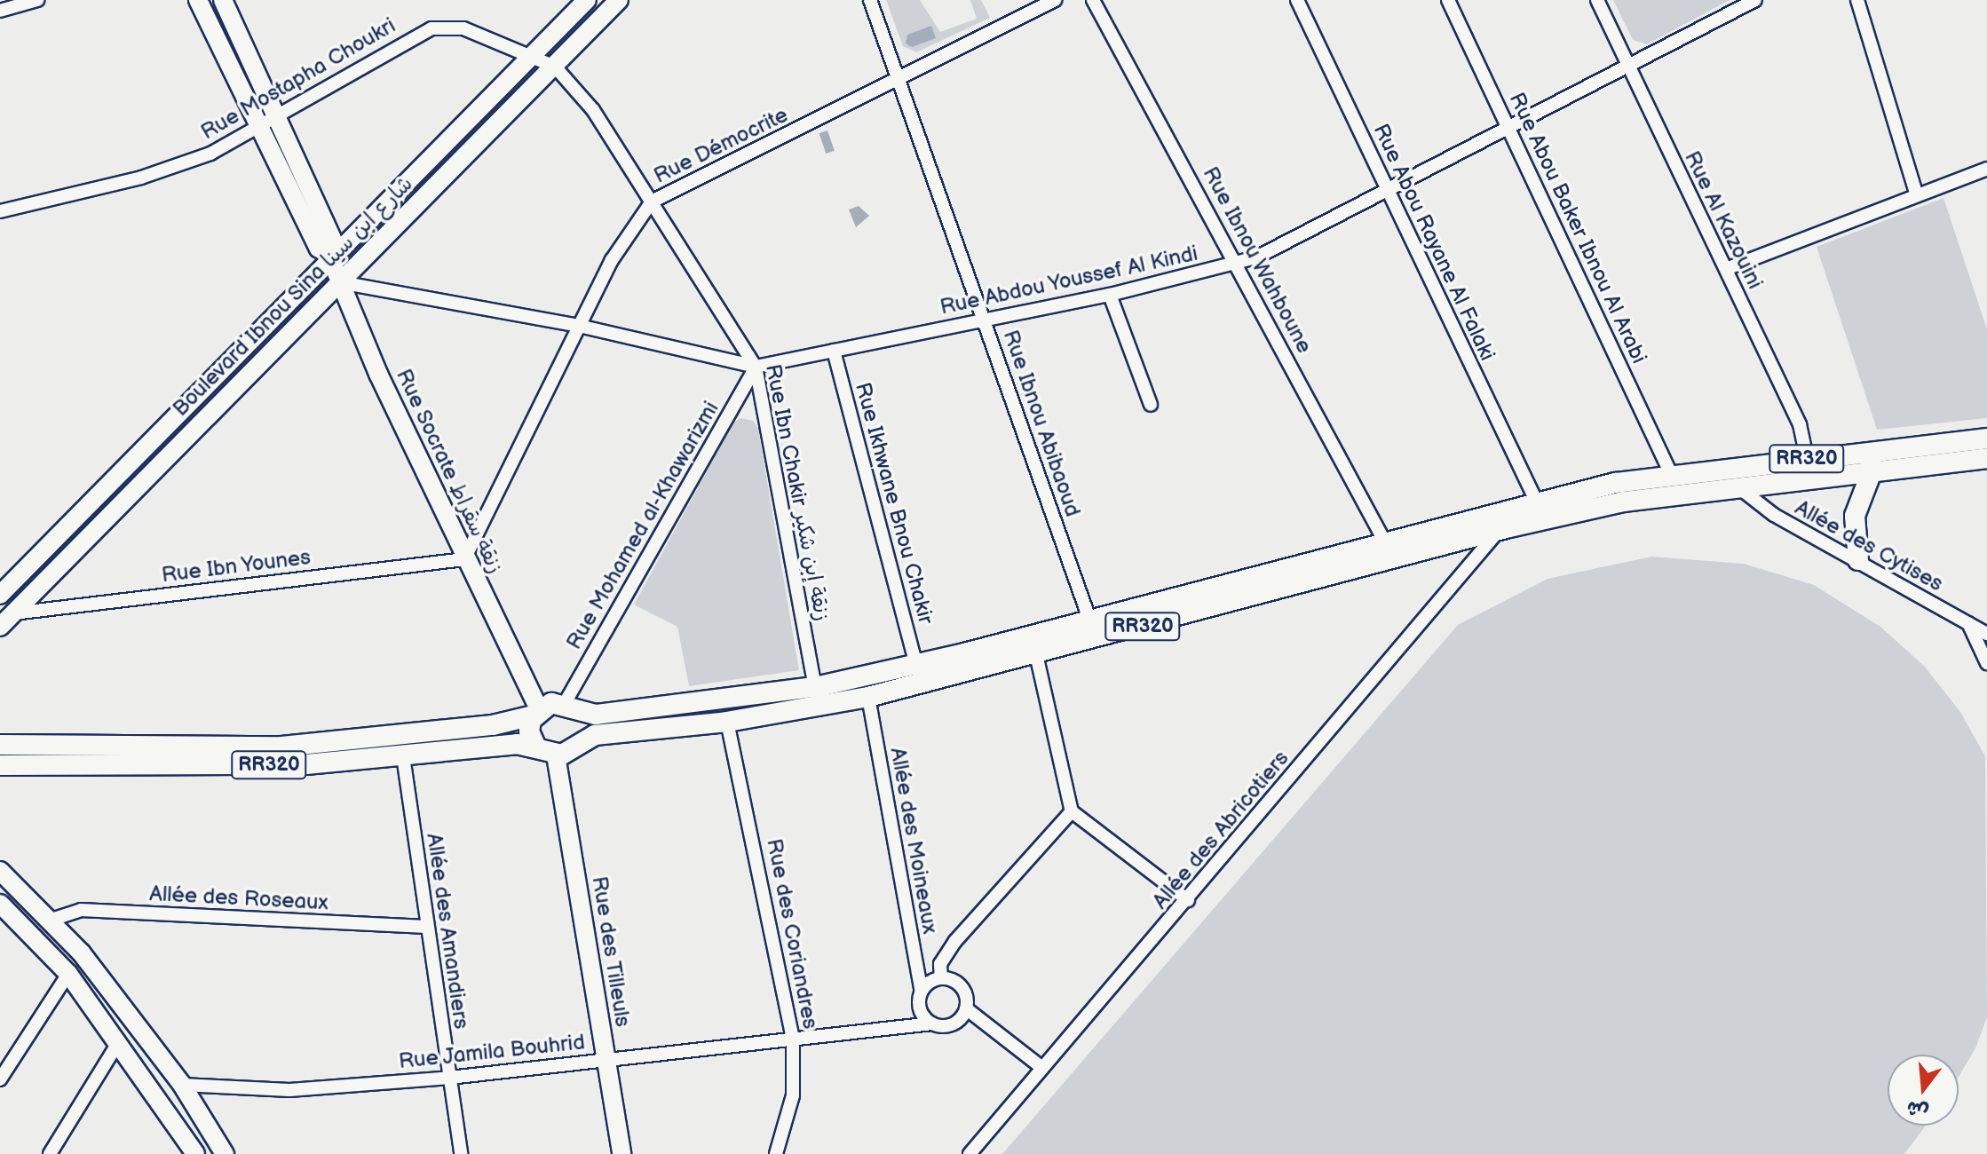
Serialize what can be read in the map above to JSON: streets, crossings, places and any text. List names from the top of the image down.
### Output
{
  "streets": {
    "main road": [
      "Boulevard Ibnou Sina شارع ابن سينا",
      "RR320",
      "Rue Socrate زنقة سقراط",
      "Rue des Tilleuls"
    ],
    "street": [
      "Rue Mostapha Choukri",
      "Rue Démocrite",
      "Rue Al Kazouini",
      "Rue Abou Baker Ibnou Al Arabi",
      "Rue Abou Rayane Al Falaki",
      "Rue Ibnou Wahboune",
      "Rue Abdou Youssef Al Kindi",
      "Rue Ibnou Abibaoud",
      "Rue Ibn Chakir زنقة إبن شكير",
      "Rue Ikhwane Bnou Chakir",
      "Rue Mohamed al-Khawarizmi",
      "Allée des Cytises",
      "Rue Ibn Younes",
      "Allée des Abricotiers",
      "Allée des Moineaux",
      "Allée des Roseaux",
      "Allée des Amandiers",
      "Rue des Coriandres",
      "Rue Jamila Bouhrid"
    ]
  },
  "crossings": [
    ["Rue Mostapha Choukri", "Boulevard Ibnou Sina شارع ابن سينا"],
    ["Rue Mostapha Choukri", "Rue Socrate زنقة سقراط"],
    ["Rue Mostapha Choukri", "Rue Ibn Chakir زنقة إبن شكير"],
    ["Rue Démocrite", "Rue Abdou Youssef Al Kindi"],
    ["Rue Démocrite", "Rue Ibnou Abibaoud"],
    ["Rue Démocrite", "Rue Socrate زنقة سقراط"],
    ["Rue Démocrite", "Rue Ibn Chakir زنقة إبن شكير"],
    ["Rue Démocrite", "Rue Ibn Younes"],
    ["Rue Al Kazouini", "Rue Abdou Youssef Al Kindi"],
    ["Rue Al Kazouini", "RR320"],
    ["Rue Abou Baker Ibnou Al Arabi", "Rue Abdou Youssef Al Kindi"],
    ["Rue Abou Baker Ibnou Al Arabi", "RR320"],
    ["Rue Abou Rayane Al Falaki", "Rue Abdou Youssef Al Kindi"],
    ["Rue Abou Rayane Al Falaki", "RR320"],
    ["Rue Ibnou Wahboune", "Rue Abdou Youssef Al Kindi"],
    ["Rue Ibnou Wahboune", "RR320"],
    ["Rue Abdou Youssef Al Kindi", "Boulevard Ibnou Sina شارع ابن سينا"],
    ["Rue Abdou Youssef Al Kindi", "Rue Ibnou Abibaoud"],
    ["Rue Abdou Youssef Al Kindi", "Rue Socrate زنقة سقراط"],
    ["Rue Abdou Youssef Al Kindi", "Rue Ibn Chakir زنقة إبن شكير"],
    ["Rue Abdou Youssef Al Kindi", "Rue Ikhwane Bnou Chakir"],
    ["Rue Abdou Youssef Al Kindi", "Rue Mohamed al-Khawarizmi"],
    ["Boulevard Ibnou Sina شارع ابن سينا", "Rue Socrate زنقة سقراط"],
    ["Boulevard Ibnou Sina شارع ابن سينا", "Rue Ibn Chakir زنقة إبن شكير"],
    ["Boulevard Ibnou Sina شارع ابن سينا", "Rue Ibn Younes"],
    ["Rue Ibnou Abibaoud", "RR320"],
    ["RR320", "Rue Socrate زنقة سقراط"],
    ["RR320", "Rue Ibn Chakir زنقة إبن شكير"],
    ["RR320", "Rue Ikhwane Bnou Chakir"],
    ["RR320", "Rue Mohamed al-Khawarizmi"],
    ["RR320", "Allée des Cytises"],
    ["RR320", "Allée des Abricotiers"],
    ["RR320", "Allée des Moineaux"],
    ["RR320", "Allée des Amandiers"],
    ["RR320", "Rue des Coriandres"],
    ["RR320", "Rue des Tilleuls"],
    ["Rue Socrate زنقة سقراط", "Rue Mohamed al-Khawarizmi"],
    ["Rue Socrate زنقة سقراط", "Rue Ibn Younes"],
    ["Rue Socrate زنقة سقراط", "Rue des Tilleuls"],
    ["Rue Ibn Chakir زنقة إبن شكير", "Rue Mohamed al-Khawarizmi"],
    ["Rue Mohamed al-Khawarizmi", "Rue des Tilleuls"],
    ["Allée des Moineaux", "Rue Jamila Bouhrid"],
    ["Allée des Roseaux", "Allée des Amandiers"],
    ["Allée des Amandiers", "Rue Jamila Bouhrid"],
    ["Rue des Coriandres", "Rue Jamila Bouhrid"],
    ["Rue des Tilleuls", "Rue Jamila Bouhrid"]
  ],
  "north": "bottom"
}
